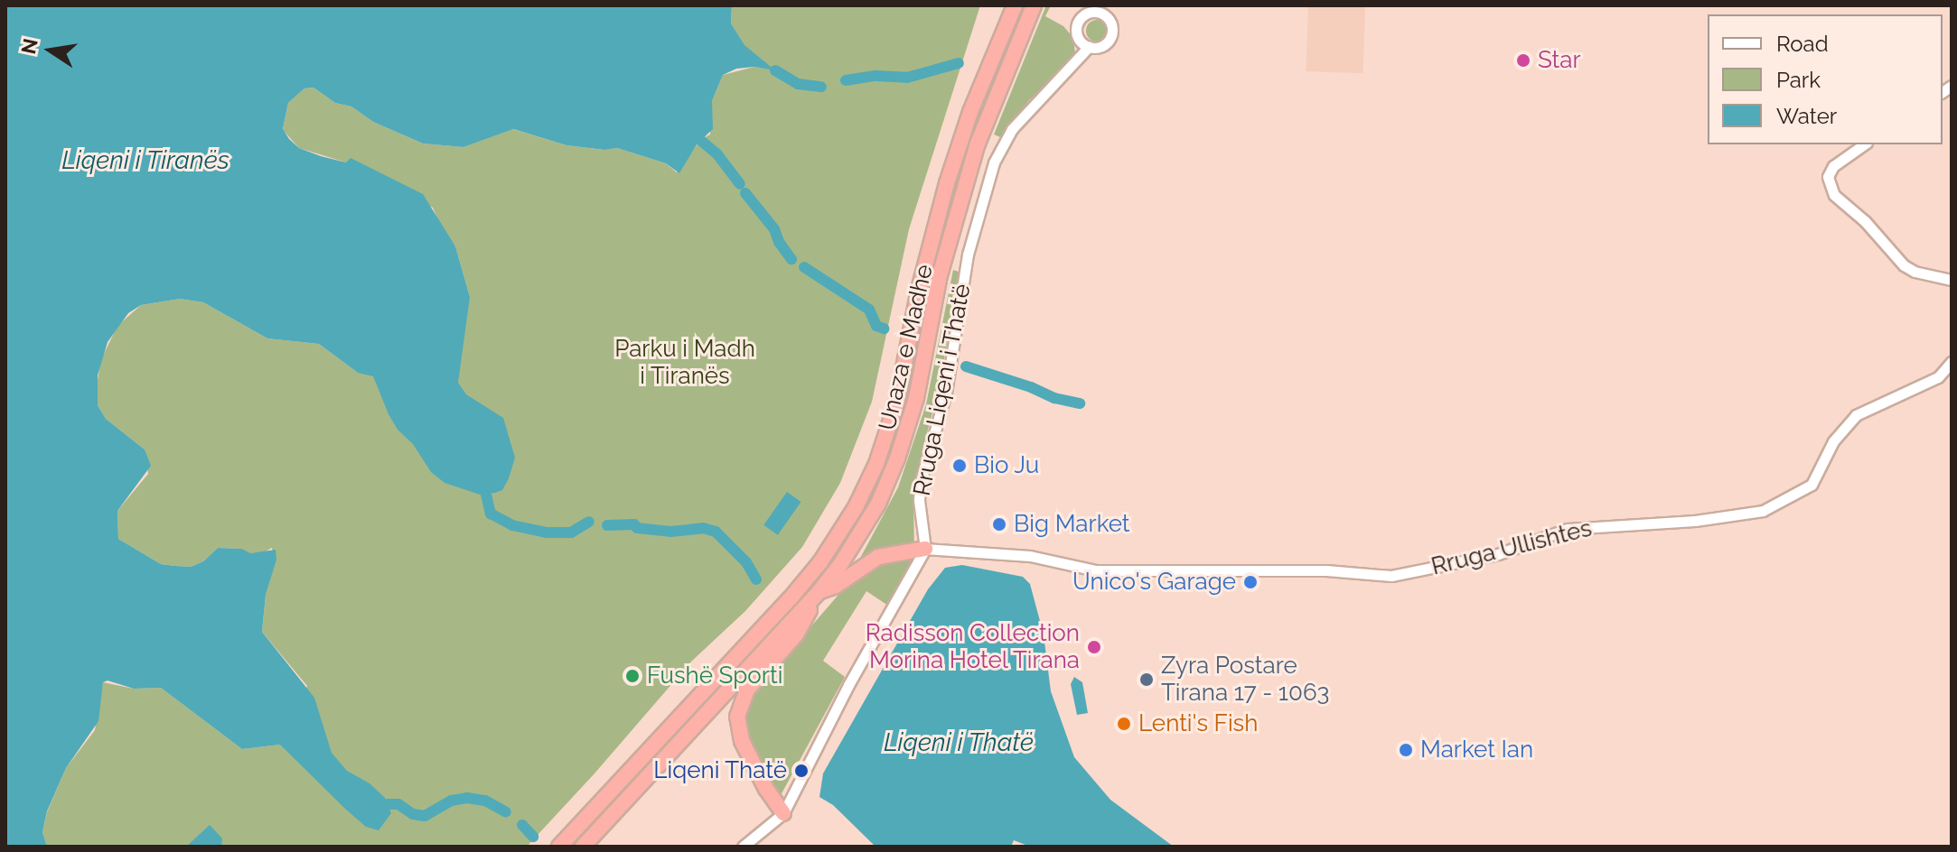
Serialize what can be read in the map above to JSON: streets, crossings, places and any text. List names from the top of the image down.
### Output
{
  "streets": {
    "highway": ["Unaza e Madhe"],
    "street": ["Rruga Liqeni i Thatë", "Rruga Ullishtes"]
  },
  "crossings": [
    ["Rruga Liqeni i Thatë", "Rruga Ullishtes"]
  ],
  "water": ["Liqeni i Tiranës", "Liqeni i Thatë"],
  "parks": ["Parku i Madh i Tiranës"],
  "places": [
    "Star",
    "Bio Ju",
    "Big Market",
    "Unico's Garage",
    "Radisson Collection Morina Hotel Tirana",
    "Fushë Sporti",
    "Zyra Postare Tirana 17 - 1063",
    "Lenti's Fish",
    "Market Ian",
    "Liqeni Thatë"
  ],
  "legend": ["Road", "Park", "Water"],
  "north": "left"
}
